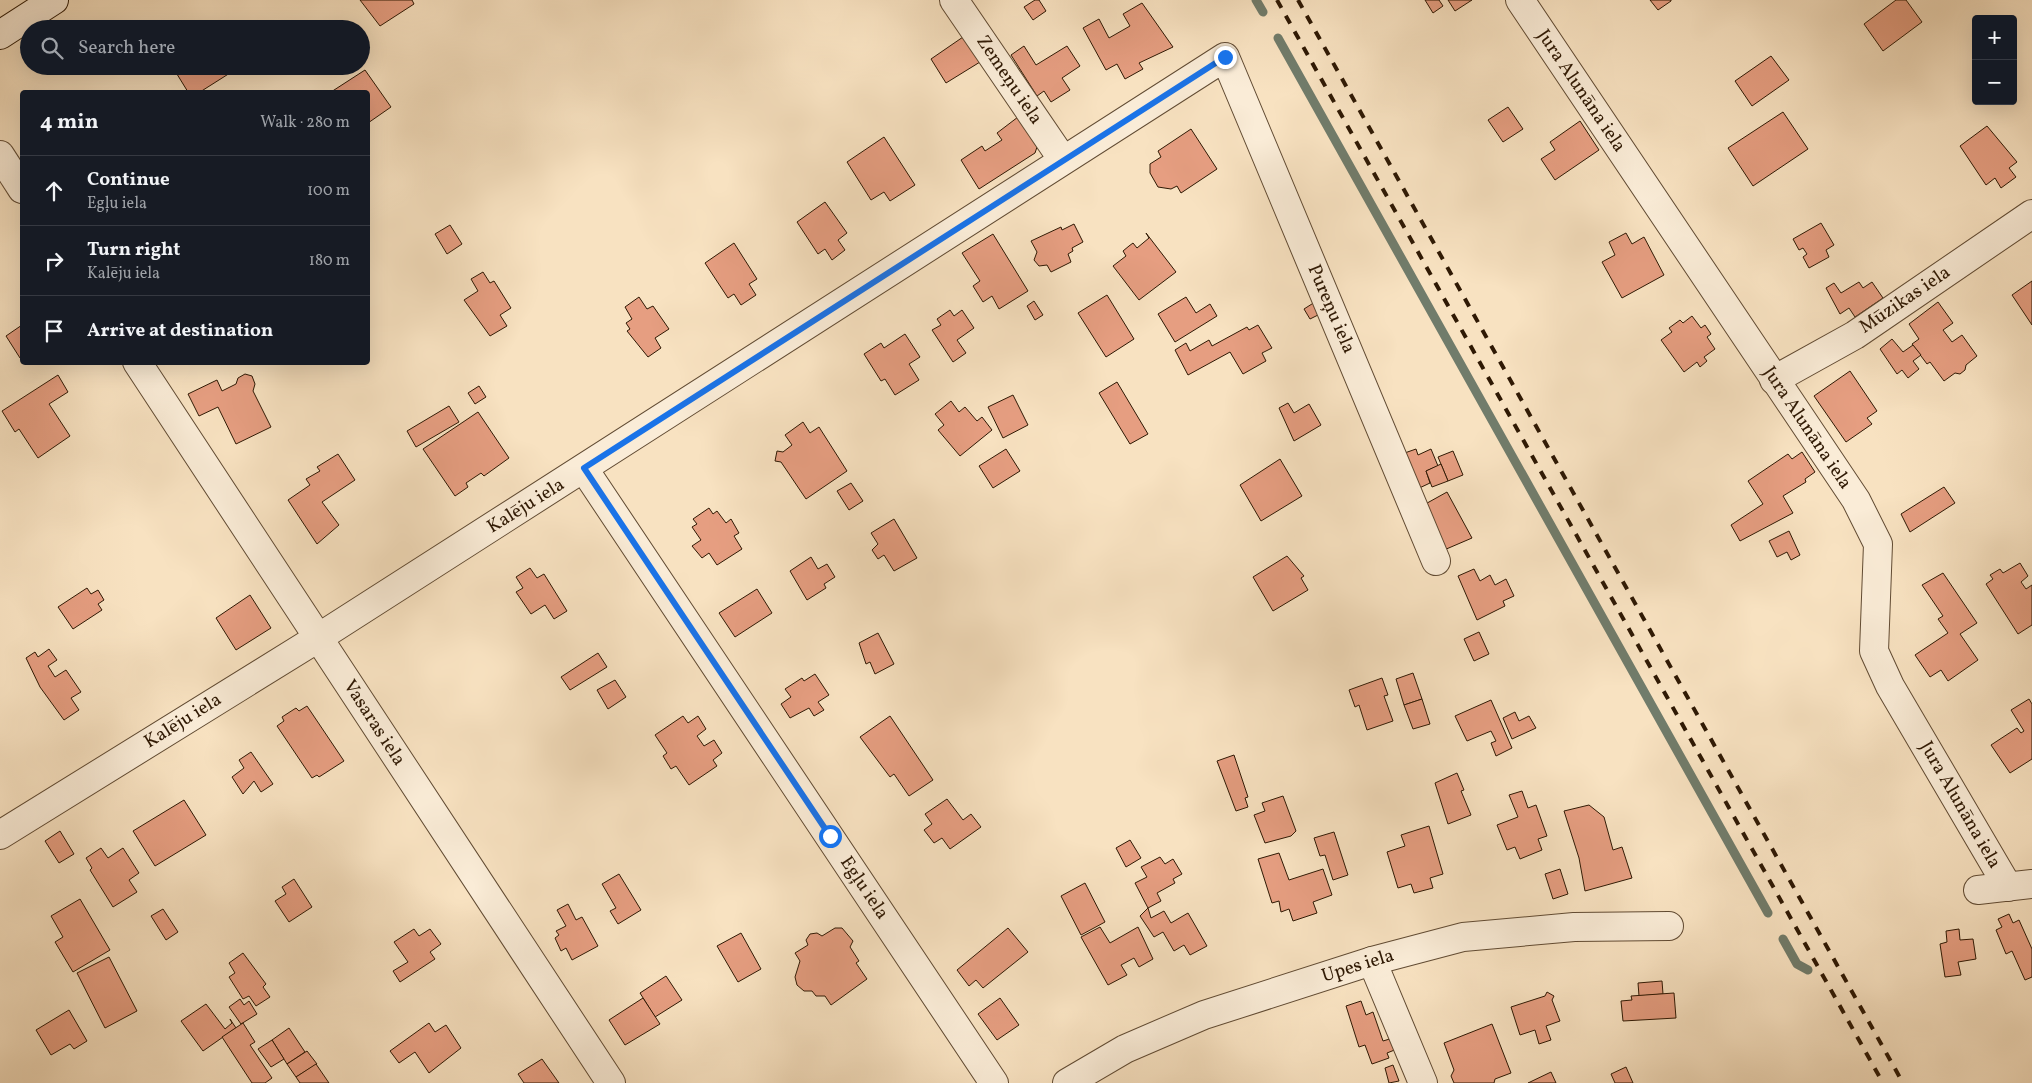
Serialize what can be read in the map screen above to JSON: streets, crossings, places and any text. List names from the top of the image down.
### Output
{
  "streets": {
    "street": [
      "Zemeņu iela",
      "Jura Alunāna iela",
      "Mūzikas iela",
      "Pureņu iela",
      "Kalēju iela",
      "Vasaras iela",
      "Egļu iela",
      "Upes iela"
    ]
  },
  "crossings": [
    ["Zemeņu iela", "Kalēju iela"],
    ["Jura Alunāna iela", "Mūzikas iela"],
    ["Pureņu iela", "Kalēju iela"],
    ["Kalēju iela", "Vasaras iela"],
    ["Kalēju iela", "Egļu iela"]
  ],
  "page": {
    "map_buttons": ["+", "−"],
    "search": "Search here",
    "heading": ["4 min", "Walk · 280 m"],
    "list": [
      ["Continue", "Egļu iela", "100 m"],
      ["Turn right", "Kalēju iela", "180 m"],
      "Arrive at destination"
    ]
  }
}
